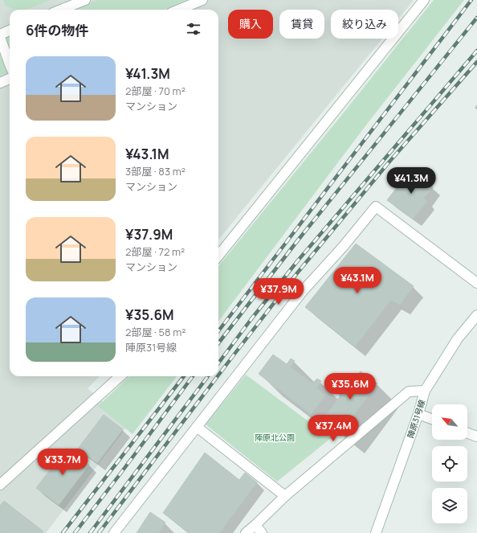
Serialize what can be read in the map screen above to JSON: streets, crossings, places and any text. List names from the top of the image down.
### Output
{
  "streets": {
    "street": ["陣原31号線"]
  },
  "parks": ["陣原北公園"],
  "north": "top left",
  "page": {
    "chip": ["購入", "賃貸", "絞り込み"],
    "heading": "6件の物件",
    "list": [
      {
        "name": "¥41.3M",
        "note": "2部屋 · 70 m² · マンション"
      },
      {
        "name": "¥43.1M",
        "note": "3部屋 · 83 m² · マンション"
      },
      {
        "name": "¥37.9M",
        "note": "2部屋 · 72 m² · マンション"
      },
      {
        "name": "¥35.6M",
        "note": "2部屋 · 58 m² · 陣原31号線"
      }
    ],
    "price": [
      "¥41.3M",
      "¥43.1M",
      "¥37.9M",
      "¥35.6M",
      "¥37.4M",
      "¥33.7M"
    ]
  }
}
